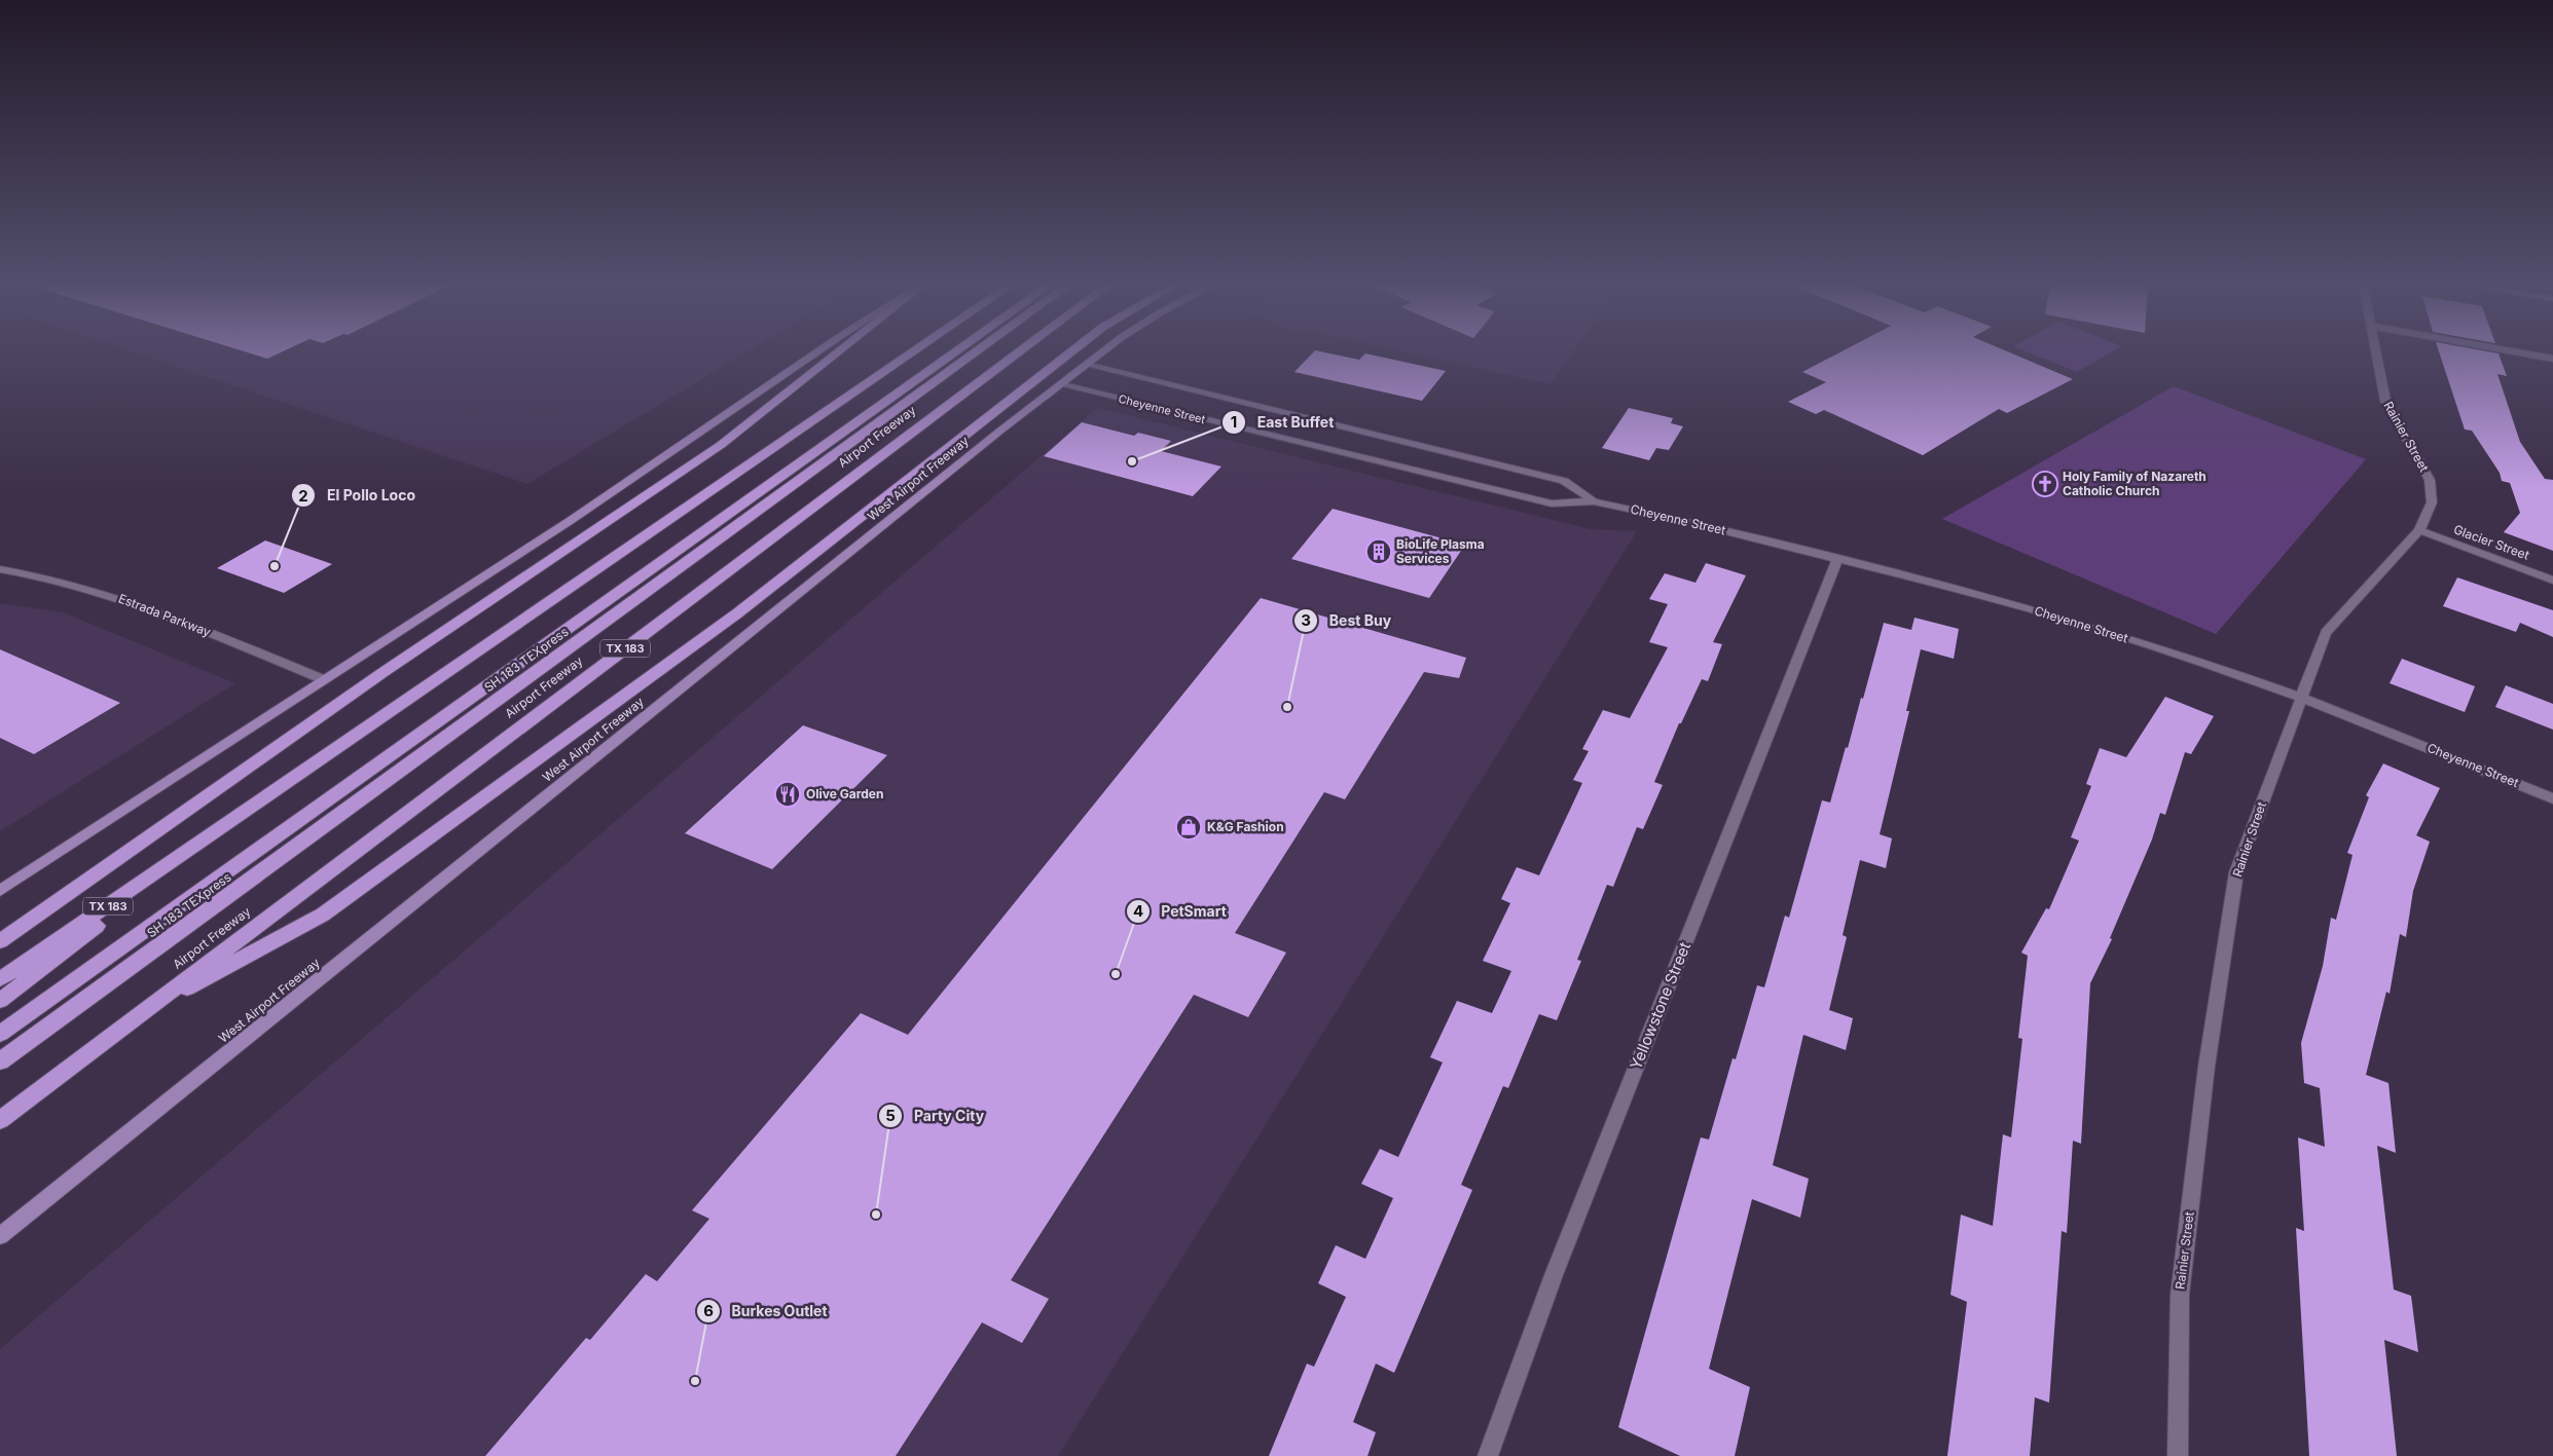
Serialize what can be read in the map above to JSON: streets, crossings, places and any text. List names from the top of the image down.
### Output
{
  "streets": {
    "highway": ["Airport Freeway", "TX 183", "SH 183 TEXpress"],
    "main road": ["West Airport Freeway"],
    "street": [
      "Cheyenne Street",
      "Rainier Street",
      "Glacier Street",
      "Estrada Parkway",
      "Yellowstone Street"
    ]
  },
  "crossings": [
    ["Cheyenne Street", "Rainier Street"],
    ["Cheyenne Street", "West Airport Freeway"],
    ["Cheyenne Street", "Yellowstone Street"],
    ["Rainier Street", "Glacier Street"]
  ],
  "places": {
    "other": [
      "East Buffet",
      "El Pollo Loco",
      "Best Buy",
      "PetSmart",
      "Party City",
      "Burkes Outlet"
    ],
    "church": ["Holy Family of Nazareth Catholic Church"],
    "building": ["BioLife Plasma Services"],
    "restaurant": ["Olive Garden"],
    "shop": ["K&G Fashion"]
  }
}
